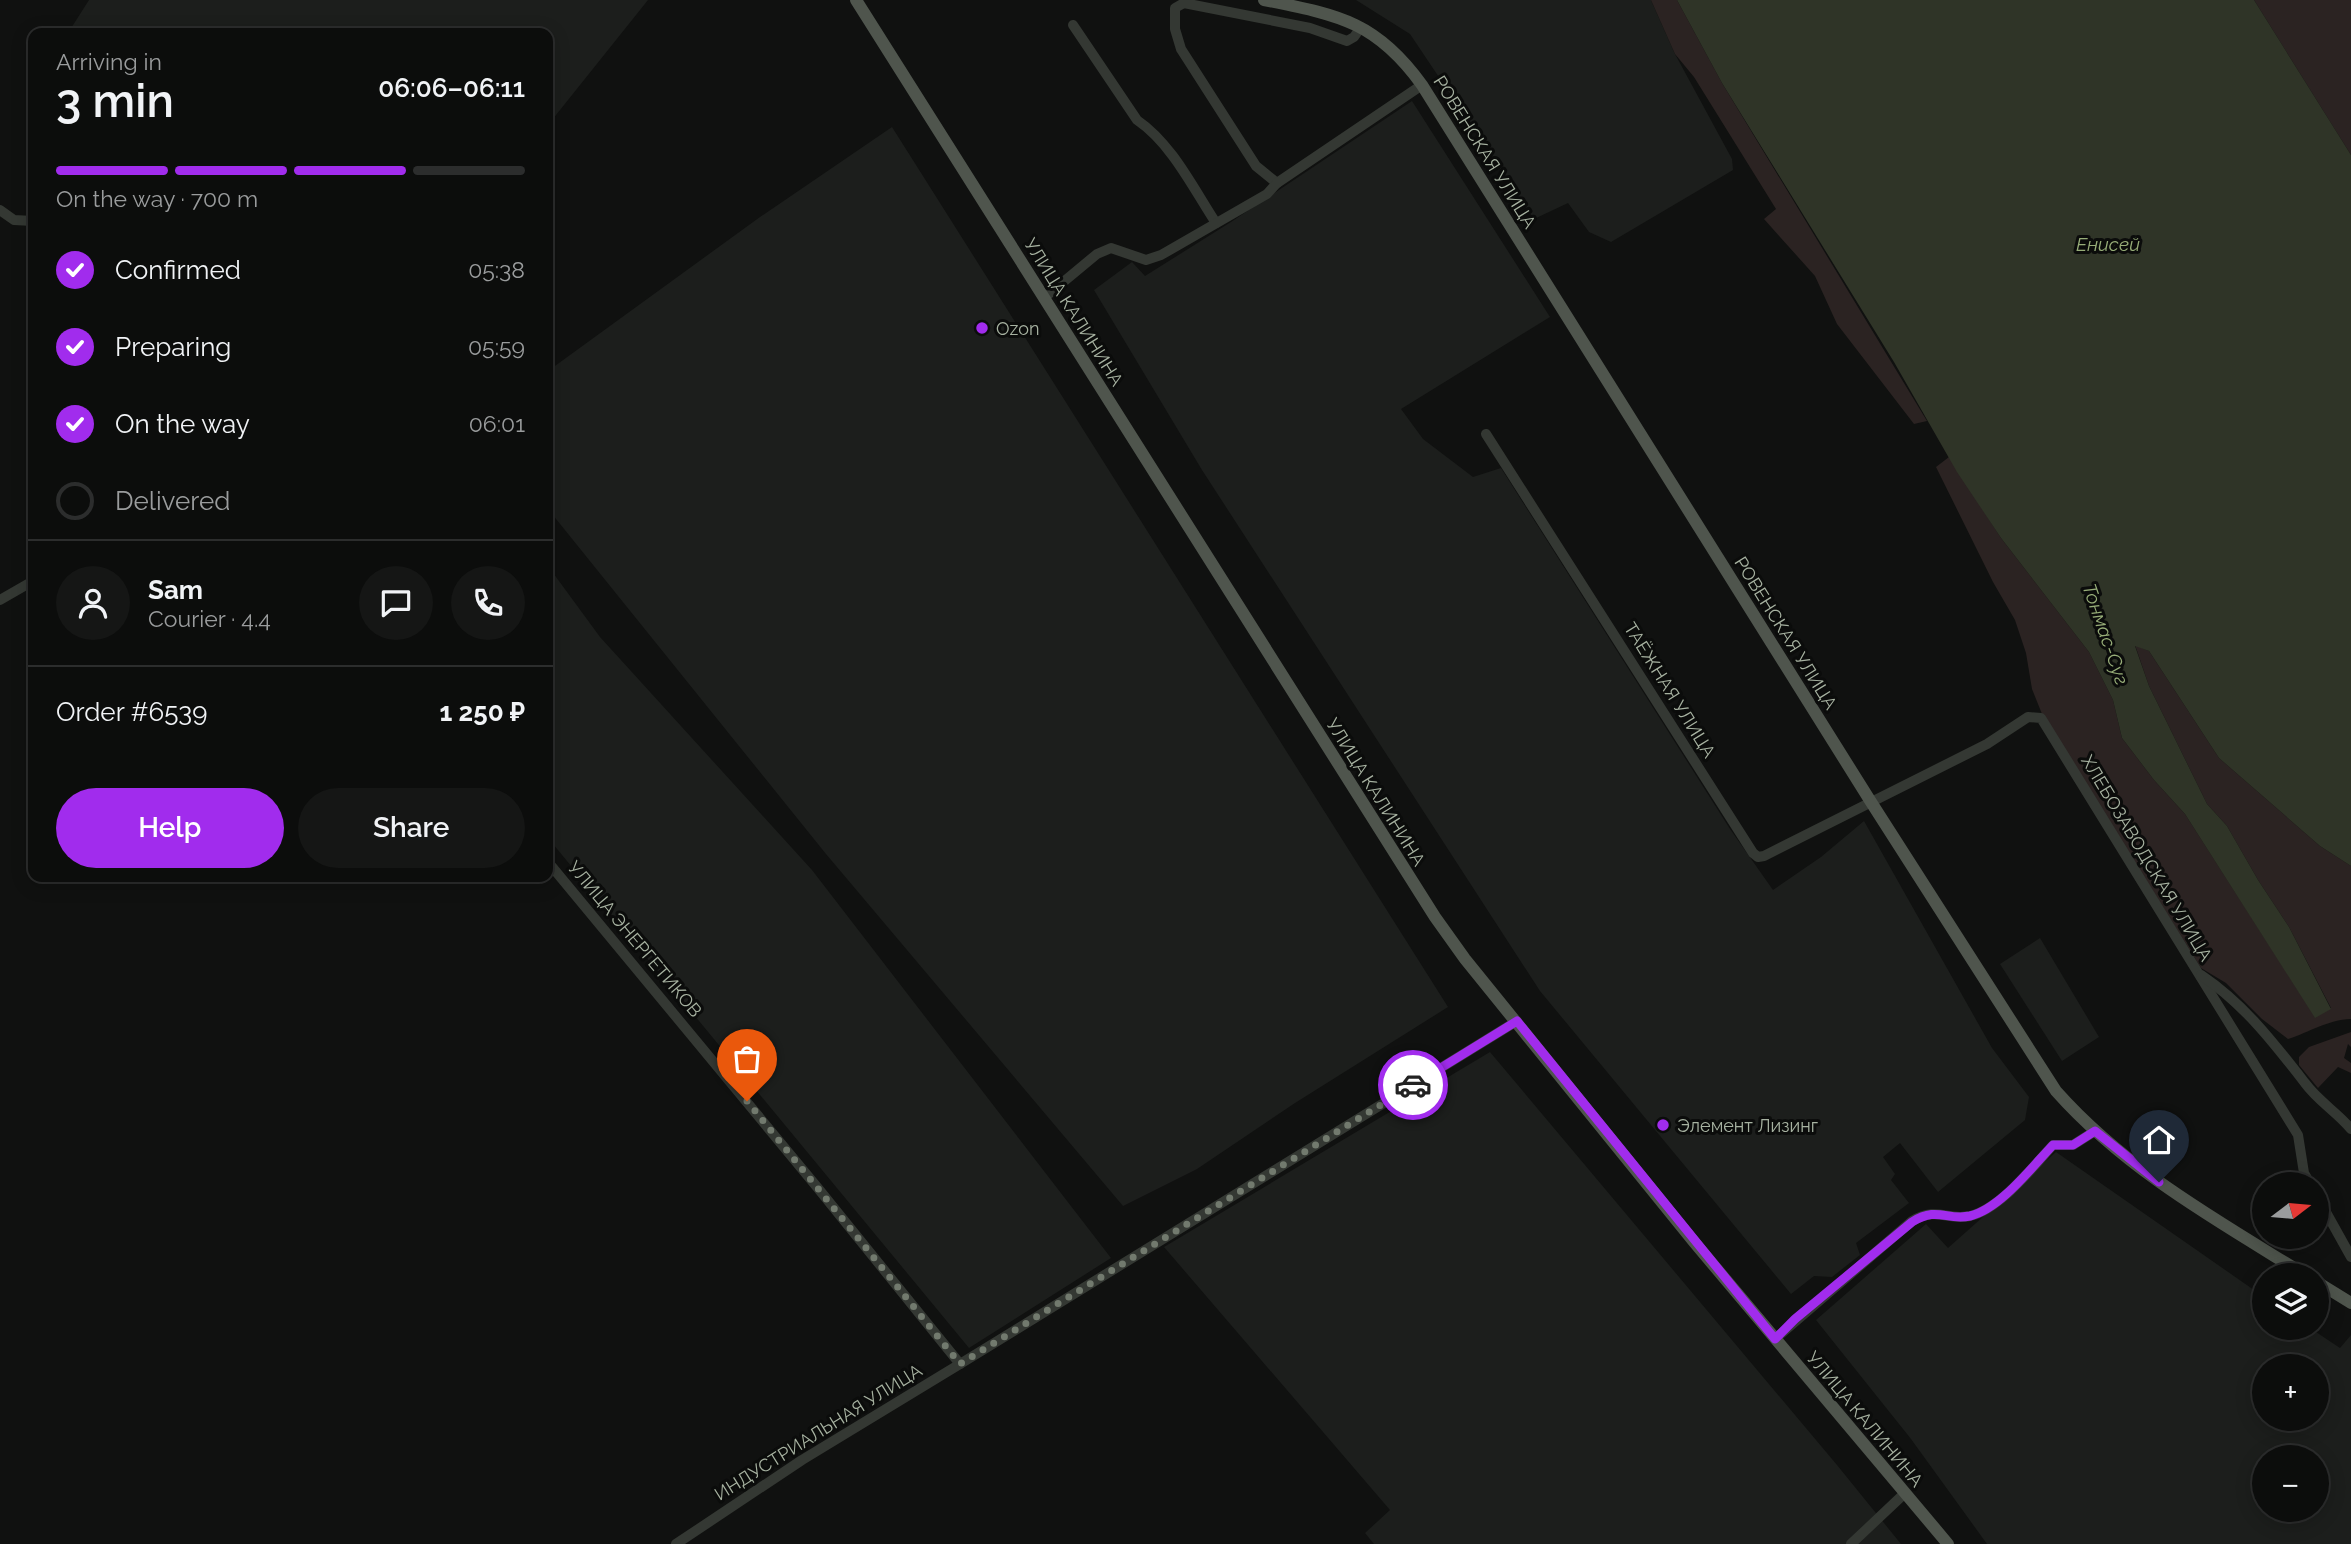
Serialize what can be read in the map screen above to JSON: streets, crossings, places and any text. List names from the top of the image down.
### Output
{
  "streets": {
    "main road": ["РОВЕНСКАЯ УЛИЦА", "УЛИЦА КАЛИНИНА"],
    "street": [
      "ТАЁЖНАЯ УЛИЦА",
      "ХЛЕБОЗАВОДСКАЯ УЛИЦА",
      "УЛИЦА ЭНЕРГЕТИКОВ",
      "ИНДУСТРИАЛЬНАЯ УЛИЦА"
    ]
  },
  "crossings": [
    ["РОВЕНСКАЯ УЛИЦА", "ТАЁЖНАЯ УЛИЦА"],
    ["РОВЕНСКАЯ УЛИЦА", "ХЛЕБОЗАВОДСКАЯ УЛИЦА"],
    ["УЛИЦА КАЛИНИНА", "ИНДУСТРИАЛЬНАЯ УЛИЦА"],
    ["ТАЁЖНАЯ УЛИЦА", "ХЛЕБОЗАВОДСКАЯ УЛИЦА"],
    ["УЛИЦА ЭНЕРГЕТИКОВ", "ИНДУСТРИАЛЬНАЯ УЛИЦА"]
  ],
  "water": ["Енисей", "Тонмас-Суг"],
  "places": ["Ozon", "Элемент Лизинг"],
  "north": "right",
  "page": {
    "heading": ["3 min", "Arriving in", "06:06–06:11"],
    "panel": [
      "Sam",
      "Courier · 4.4",
      "Order #6539",
      "1 250 ₽"
    ],
    "bar": "On the way · 700 m",
    "list": [
      ["Confirmed", "05:38"],
      ["Preparing", "05:59"],
      ["On the way", "06:01"],
      "Delivered"
    ],
    "buttons": ["Help", "Share"],
    "map_buttons": ["+", "−"]
  }
}
